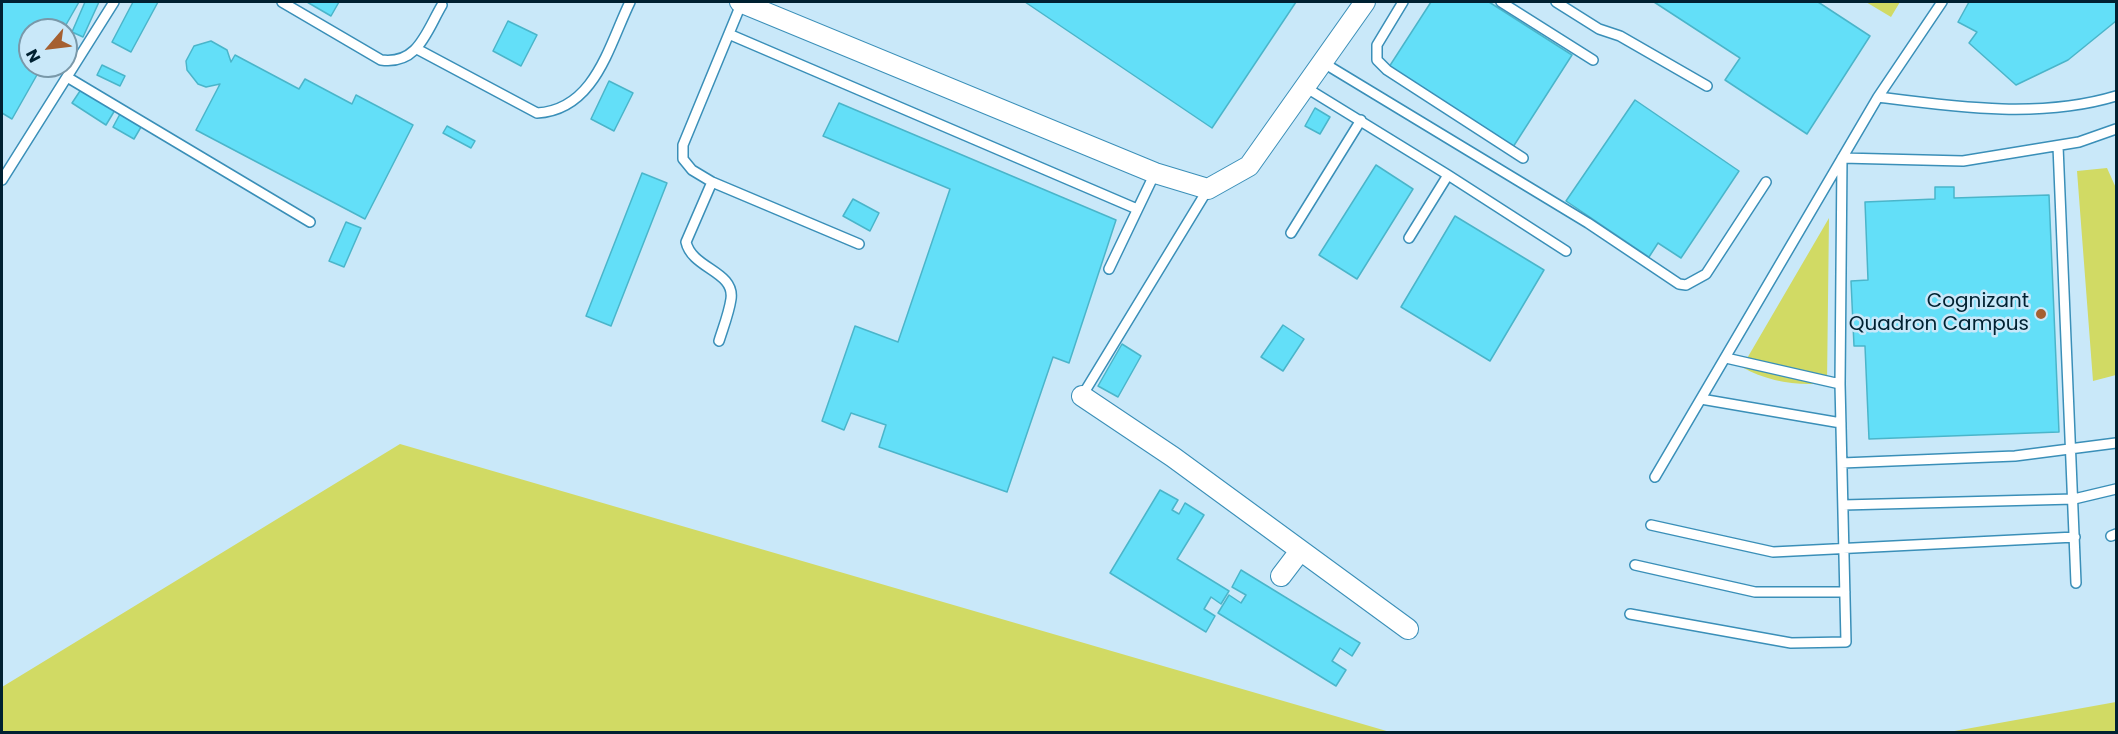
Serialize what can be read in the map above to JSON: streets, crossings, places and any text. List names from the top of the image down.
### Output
{
  "places": ["Cognizant Quadron Campus"],
  "north": "bottom left"
}
